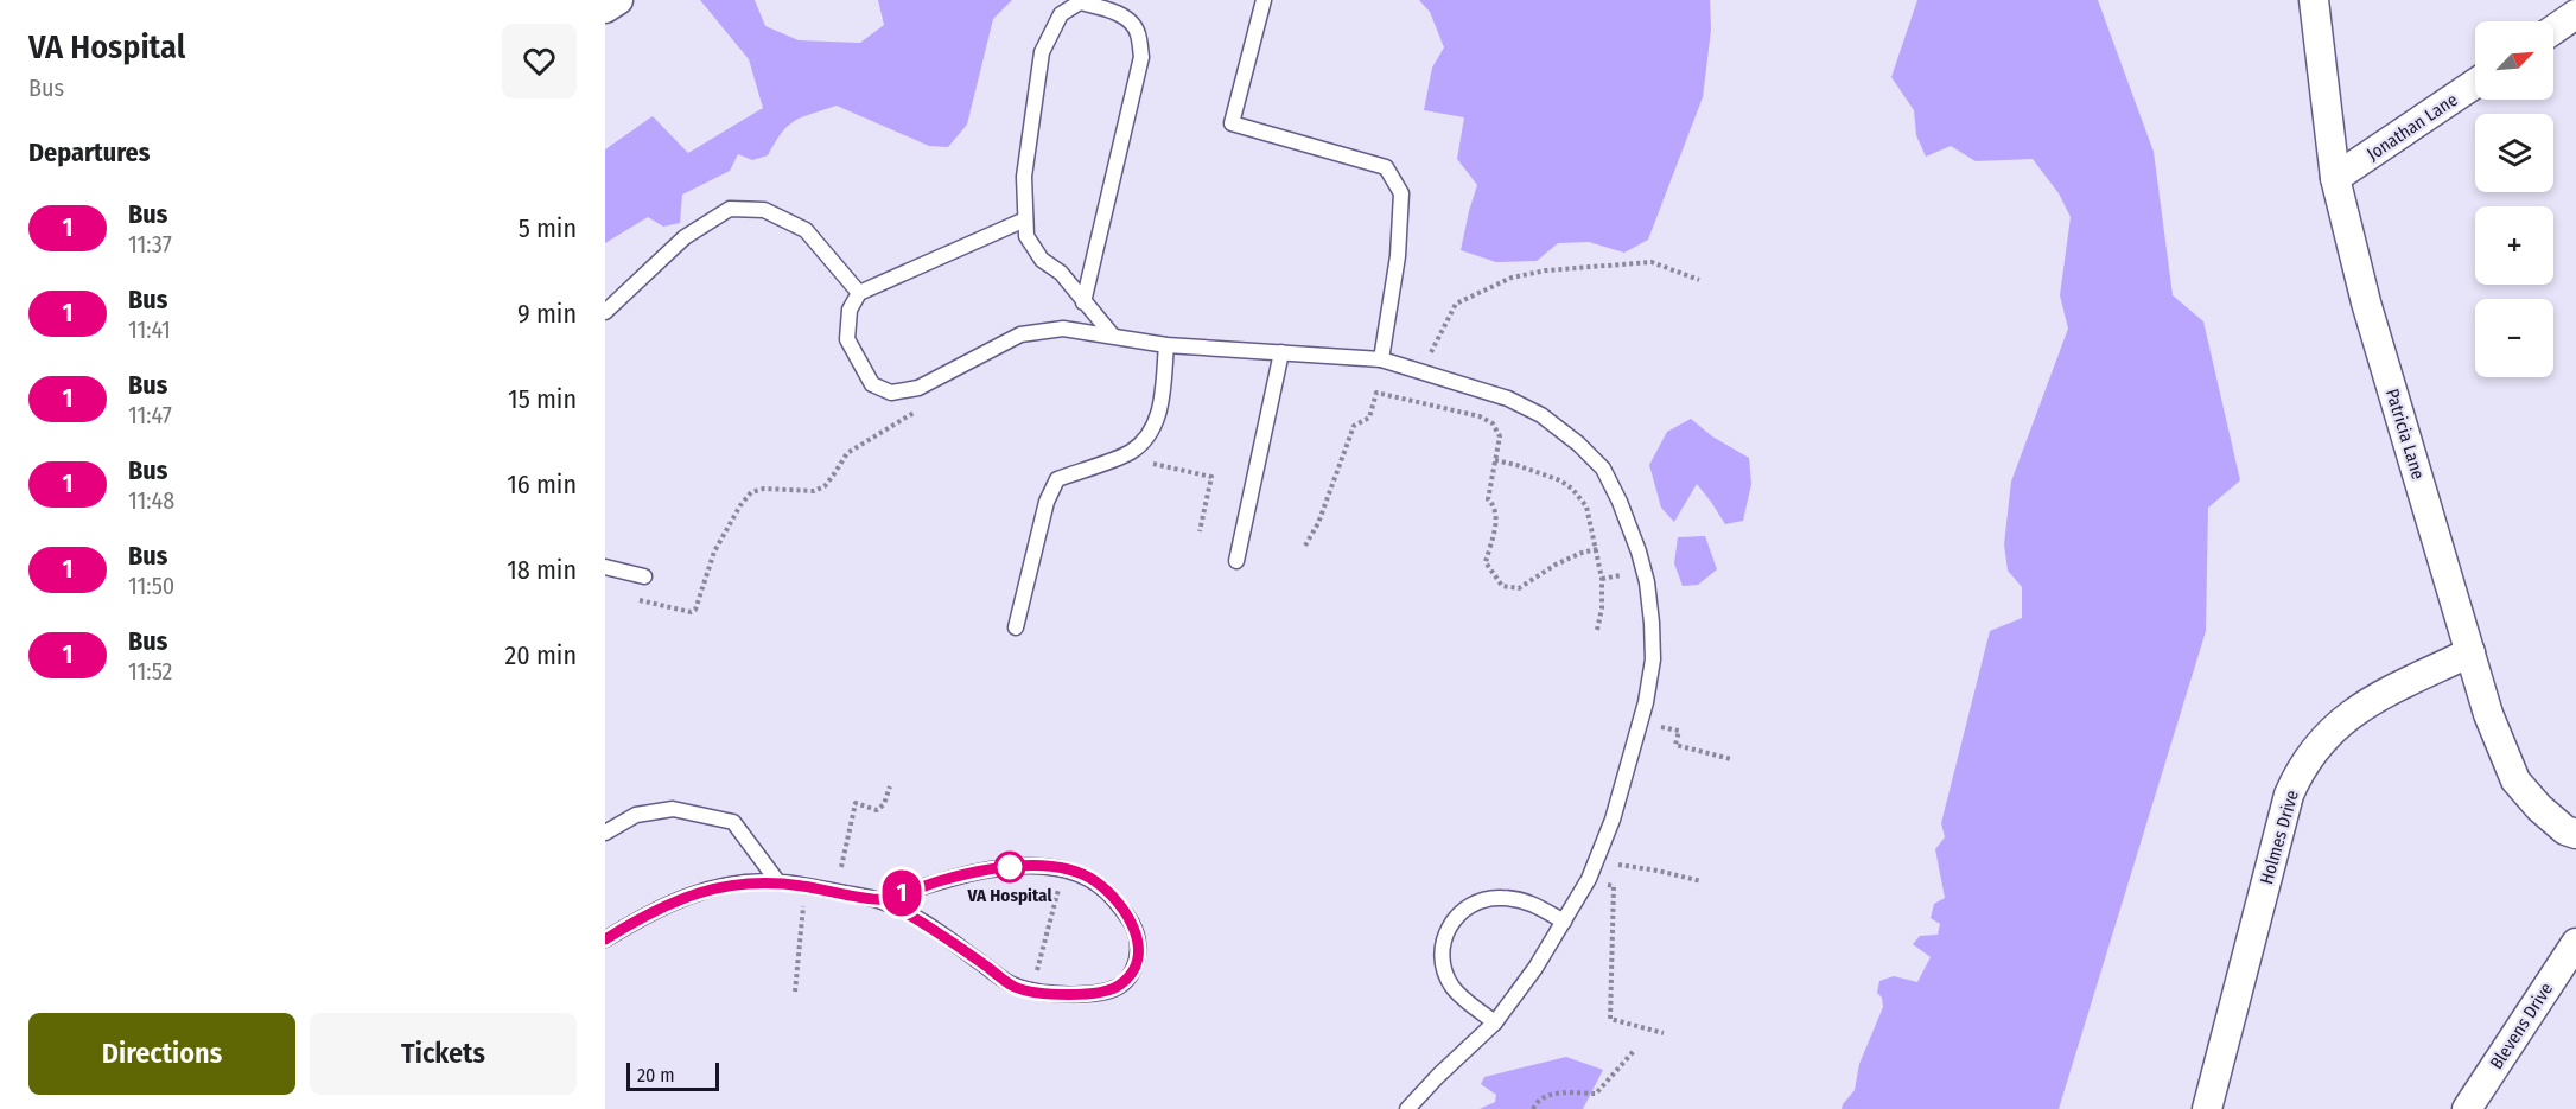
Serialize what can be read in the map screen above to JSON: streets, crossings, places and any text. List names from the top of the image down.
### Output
{
  "streets": {
    "street": [
      "Jonathan Lane",
      "Patricia Lane",
      "Holmes Drive",
      "Blevens Drive"
    ]
  },
  "crossings": [
    ["Jonathan Lane", "Patricia Lane"],
    ["Patricia Lane", "Holmes Drive"]
  ],
  "places": ["VA Hospital"],
  "lines": ["bus line 1"],
  "scale_bar": "20 m",
  "north": "top right",
  "page": {
    "heading": [
      ["VA Hospital", "Bus"],
      "Departures"
    ],
    "on_map": "1",
    "map_buttons": ["+", "−"],
    "list": [
      {
        "mark": "1",
        "name": "Bus",
        "note": "11:37",
        "value": "5 min"
      },
      {
        "mark": "1",
        "name": "Bus",
        "note": "11:41",
        "value": "9 min"
      },
      {
        "mark": "1",
        "name": "Bus",
        "note": "11:47",
        "value": "15 min"
      },
      {
        "mark": "1",
        "name": "Bus",
        "note": "11:48",
        "value": "16 min"
      },
      {
        "mark": "1",
        "name": "Bus",
        "note": "11:50",
        "value": "18 min"
      },
      {
        "mark": "1",
        "name": "Bus",
        "note": "11:52",
        "value": "20 min"
      }
    ],
    "buttons": ["Directions", "Tickets"],
    "scale": "20 m"
  }
}
